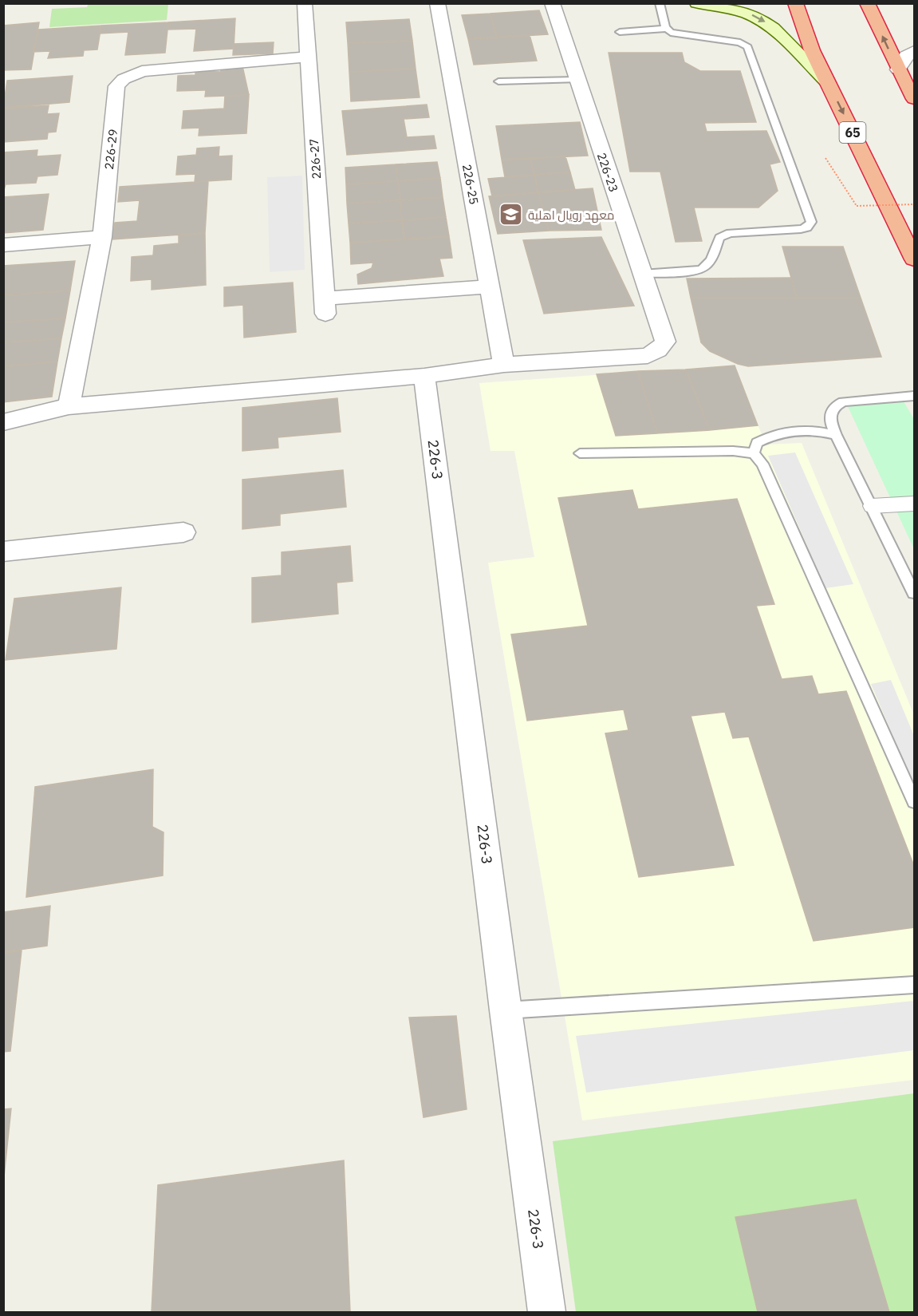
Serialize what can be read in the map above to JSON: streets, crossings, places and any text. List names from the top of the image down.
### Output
{
  "streets": {
    "highway": ["65"],
    "street": [
      "226-29",
      "226-27",
      "226-23",
      "226-25",
      "226-3"
    ]
  },
  "crossings": [
    ["226-29", "226-27"],
    ["226-27", "226-25"],
    ["226-23", "226-25"]
  ],
  "places": {
    "school or university": ["معهد رويال اهلية"]
  }
}
